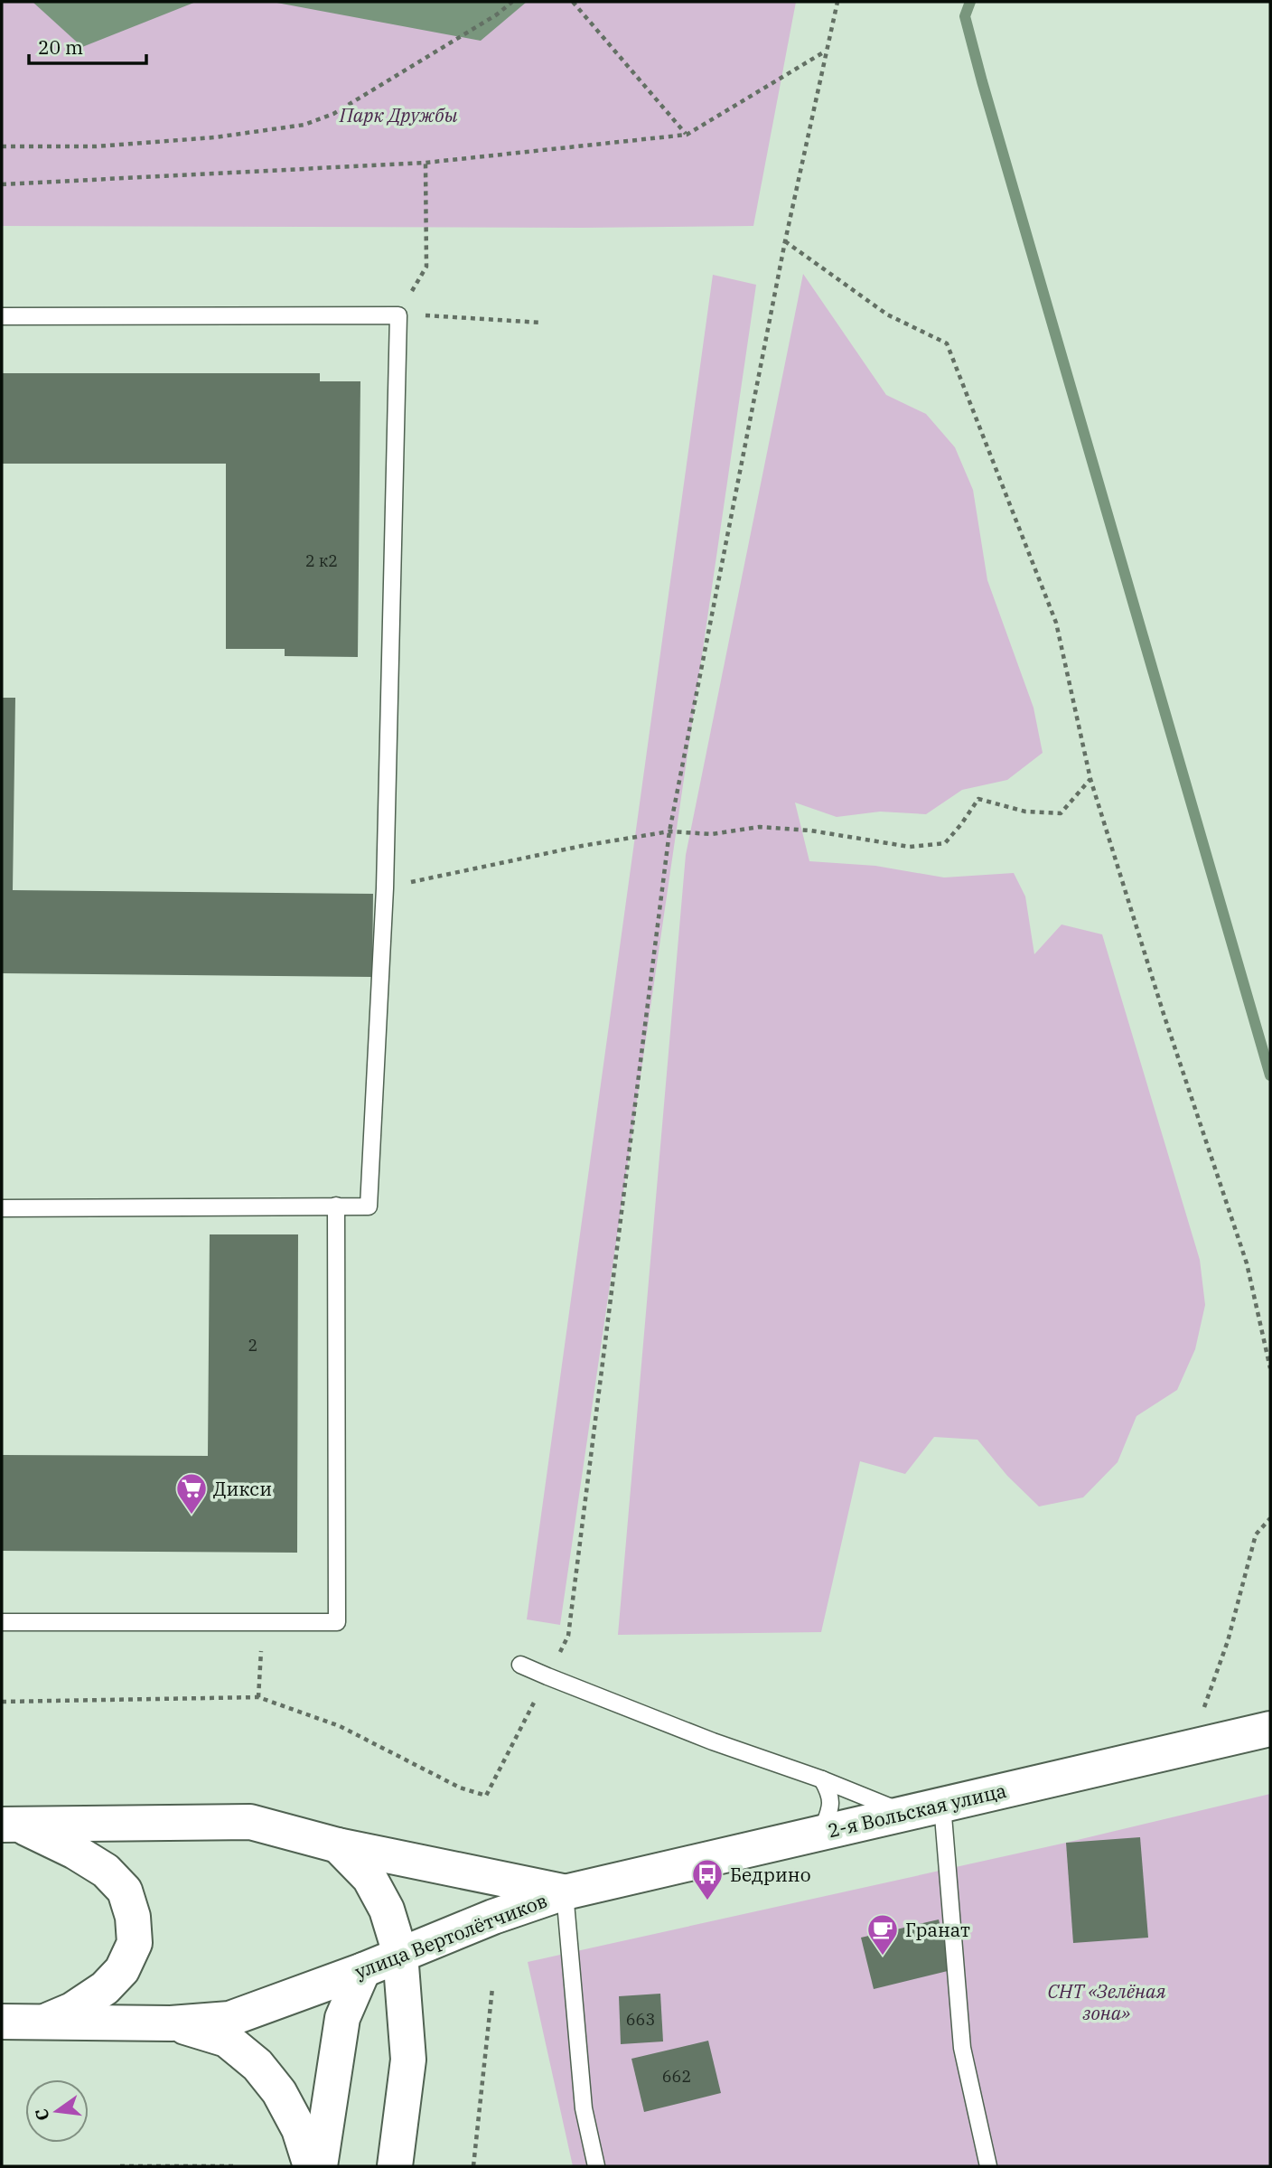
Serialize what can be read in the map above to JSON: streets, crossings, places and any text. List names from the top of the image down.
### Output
{
  "streets": {
    "main road": ["2-я Вольская улица", "улица Вертолётчиков"]
  },
  "crossings": [
    ["2-я Вольская улица", "улица Вертолётчиков"]
  ],
  "parks": ["Парк Дружбы", "СНТ «Зелёная зона»"],
  "places": {
    "supermarket": ["Дикси"],
    "bus stop": ["Бедрино"],
    "cafe": ["Гранат"]
  },
  "house_numbers": [
    "2 к2",
    "2",
    "663",
    "662"
  ],
  "scale_bar": "20 m",
  "north": "left"
}
